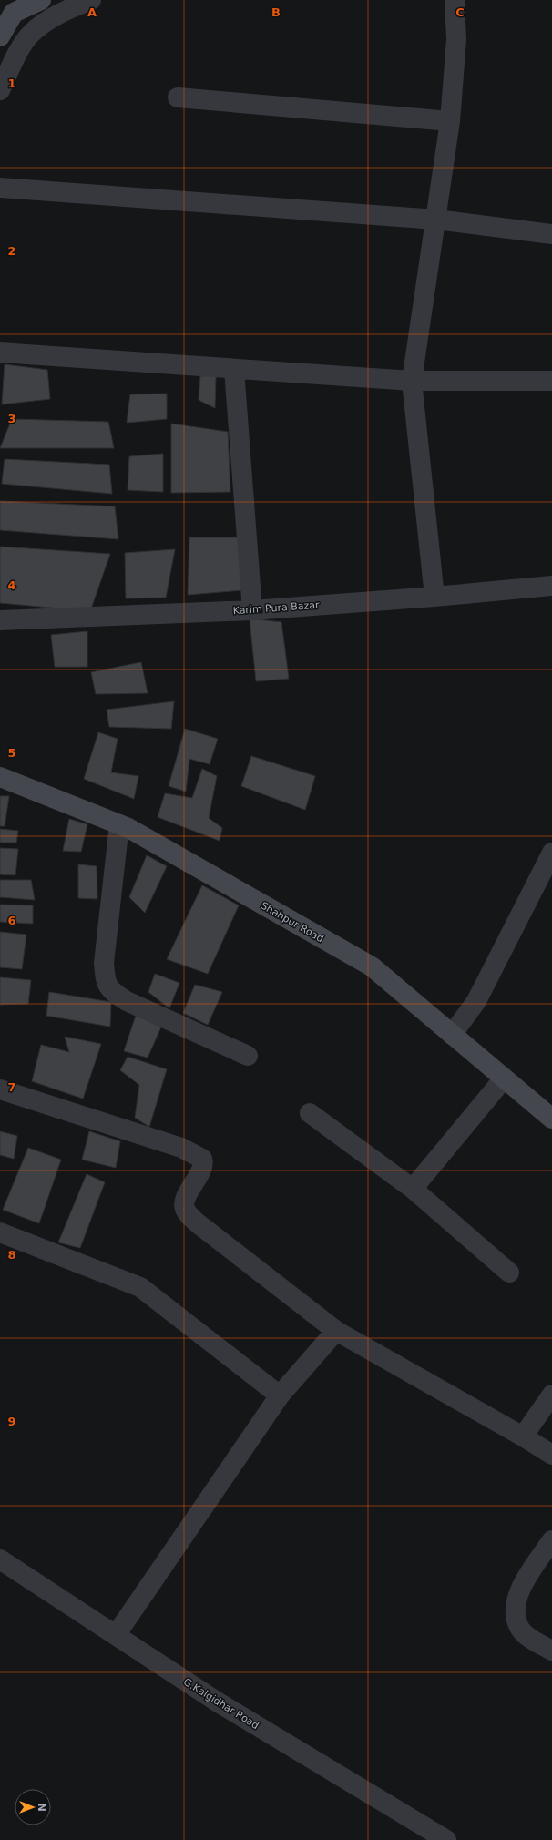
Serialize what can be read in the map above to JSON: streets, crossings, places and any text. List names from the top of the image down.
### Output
{
  "streets": {
    "street": ["Karim Pura Bazar", "Shahpur Road", "G.Kalgidhar Road"]
  },
  "north": "right",
  "grid": {
    "columns": ["A", "B", "C"],
    "rows": [
      "1",
      "2",
      "3",
      "4",
      "5",
      "6",
      "7",
      "8",
      "9"
    ]
  }
}
